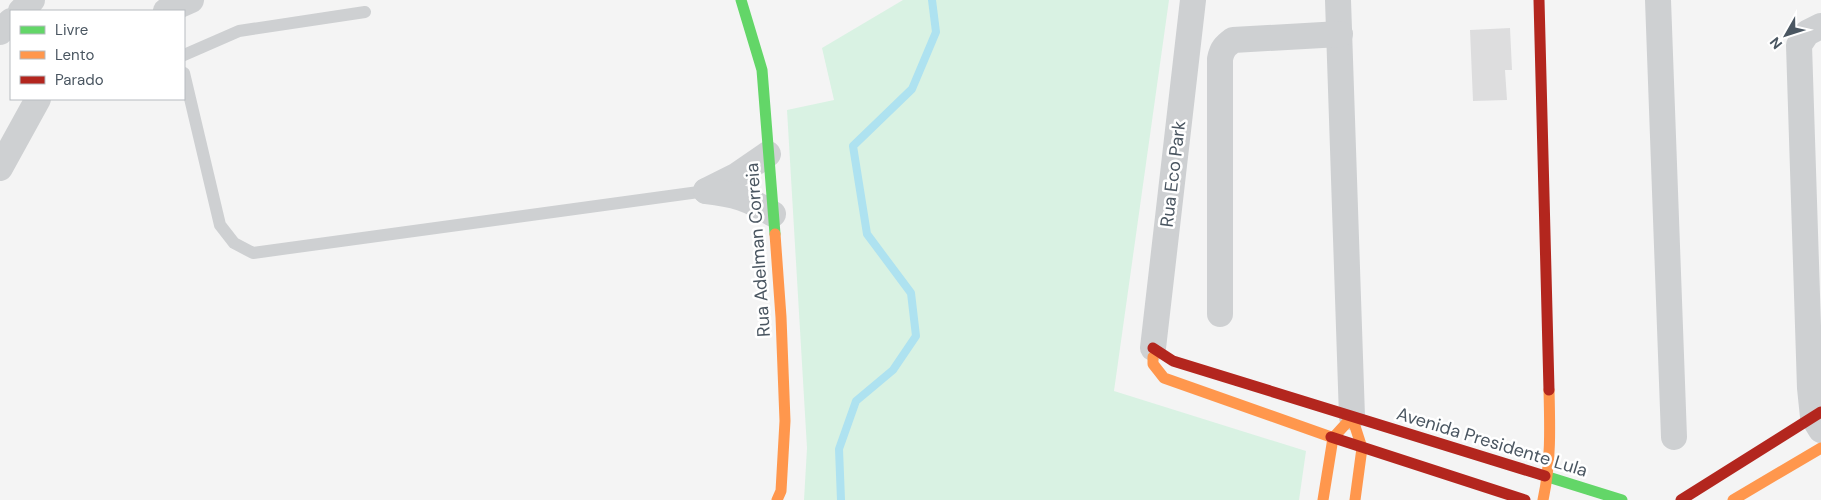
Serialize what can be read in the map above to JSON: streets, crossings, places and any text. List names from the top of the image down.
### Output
{
  "streets": {
    "street": ["Rua Eco Park", "Rua Adelman Correia", "Avenida Presidente Lula"]
  },
  "crossings": [
    ["Rua Eco Park", "Avenida Presidente Lula"]
  ],
  "legend": ["Livre", "Lento", "Parado"],
  "north": "bottom left"
}
